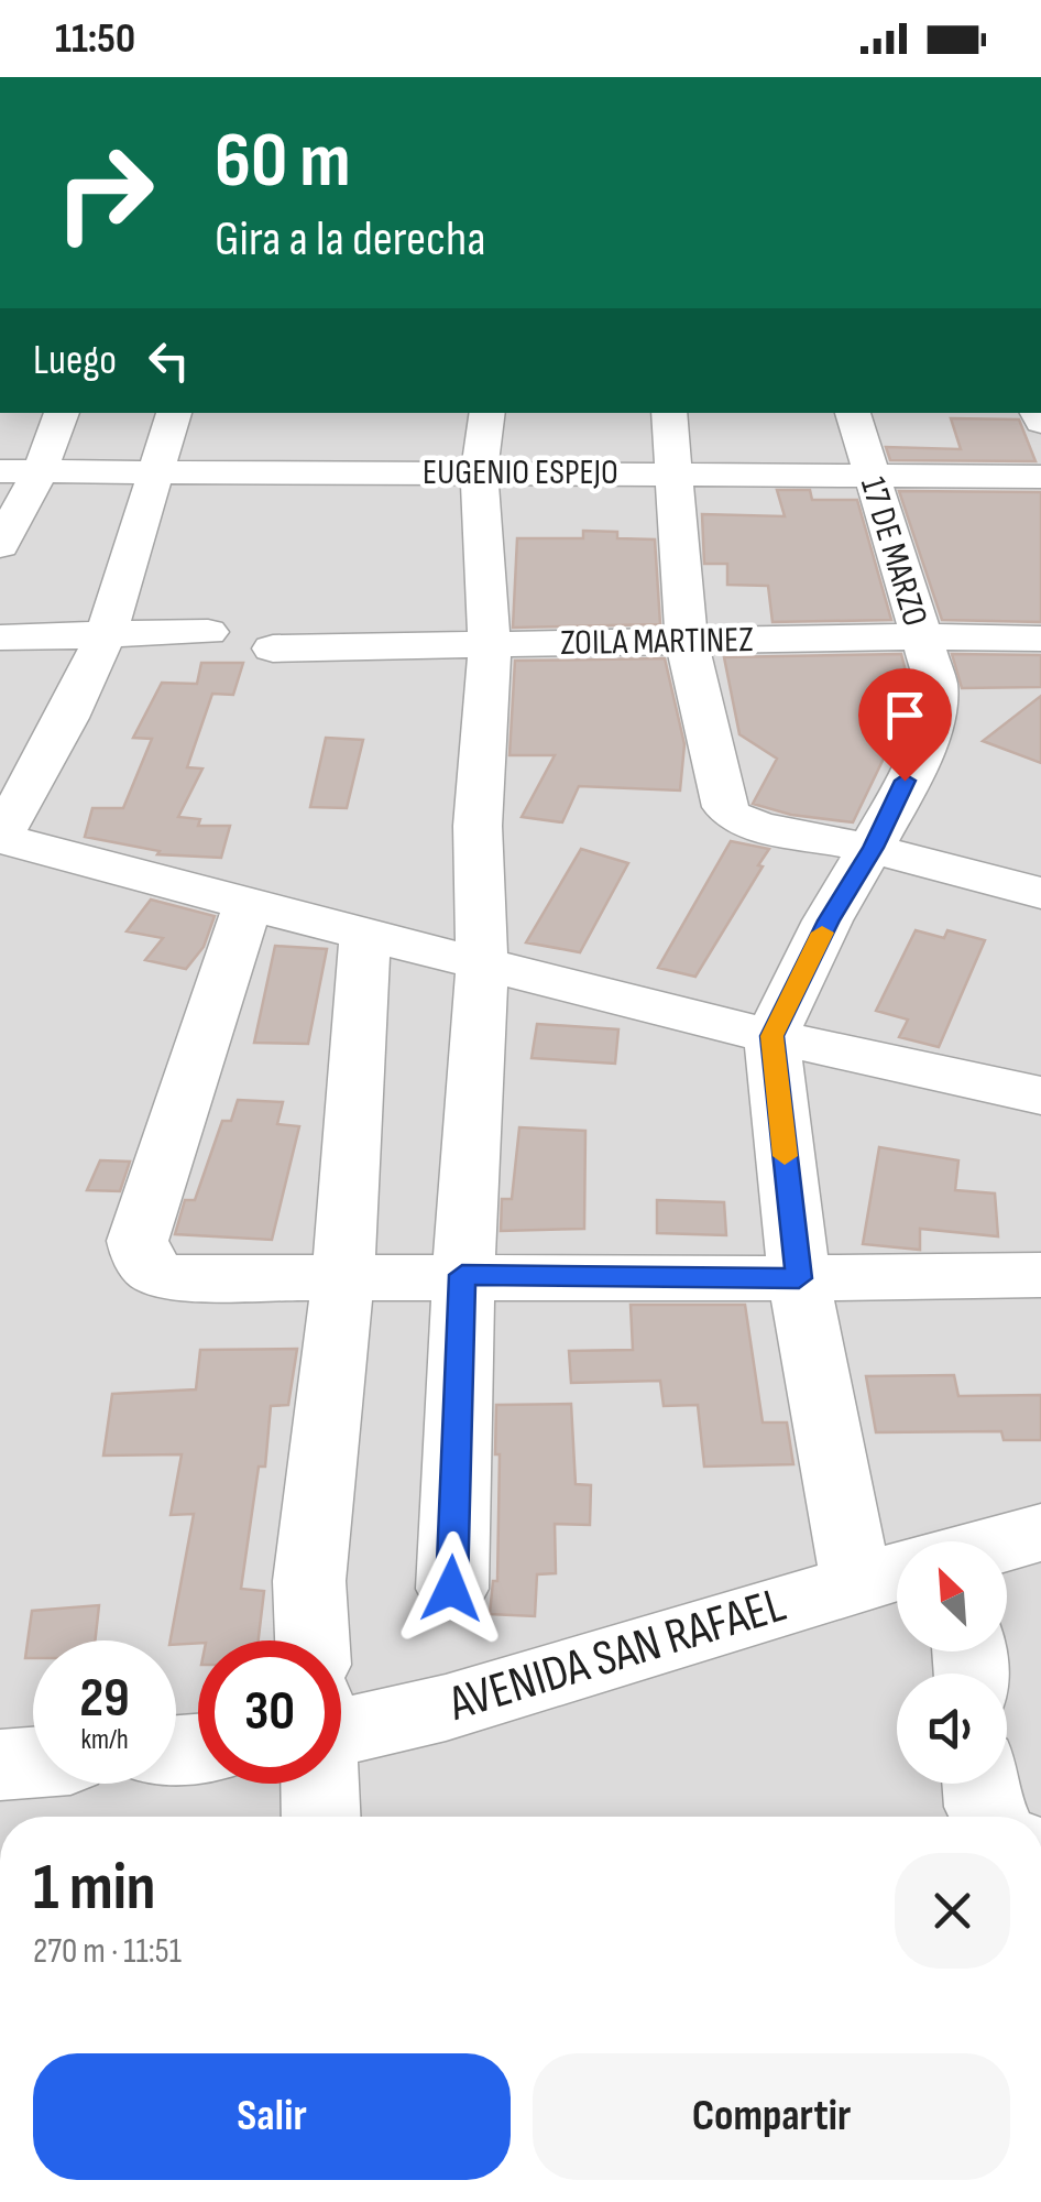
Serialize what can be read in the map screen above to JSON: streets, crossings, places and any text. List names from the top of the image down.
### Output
{
  "streets": {
    "street": [
      "EUGENIO ESPEJO",
      "17 DE MARZO",
      "ZOILA MARTINEZ",
      "AVENIDA SAN RAFAEL"
    ]
  },
  "crossings": [
    ["EUGENIO ESPEJO", "17 DE MARZO"],
    ["17 DE MARZO", "ZOILA MARTINEZ"]
  ],
  "north": "top left",
  "page": {
    "status": "11:50",
    "turn": ["60 m", "Gira a la derecha"],
    "then": "Luego",
    "speed": "29 km/h",
    "limit": "30",
    "heading": ["1 min", "270 m · 11:51"],
    "buttons": ["Salir", "Compartir"]
  }
}
